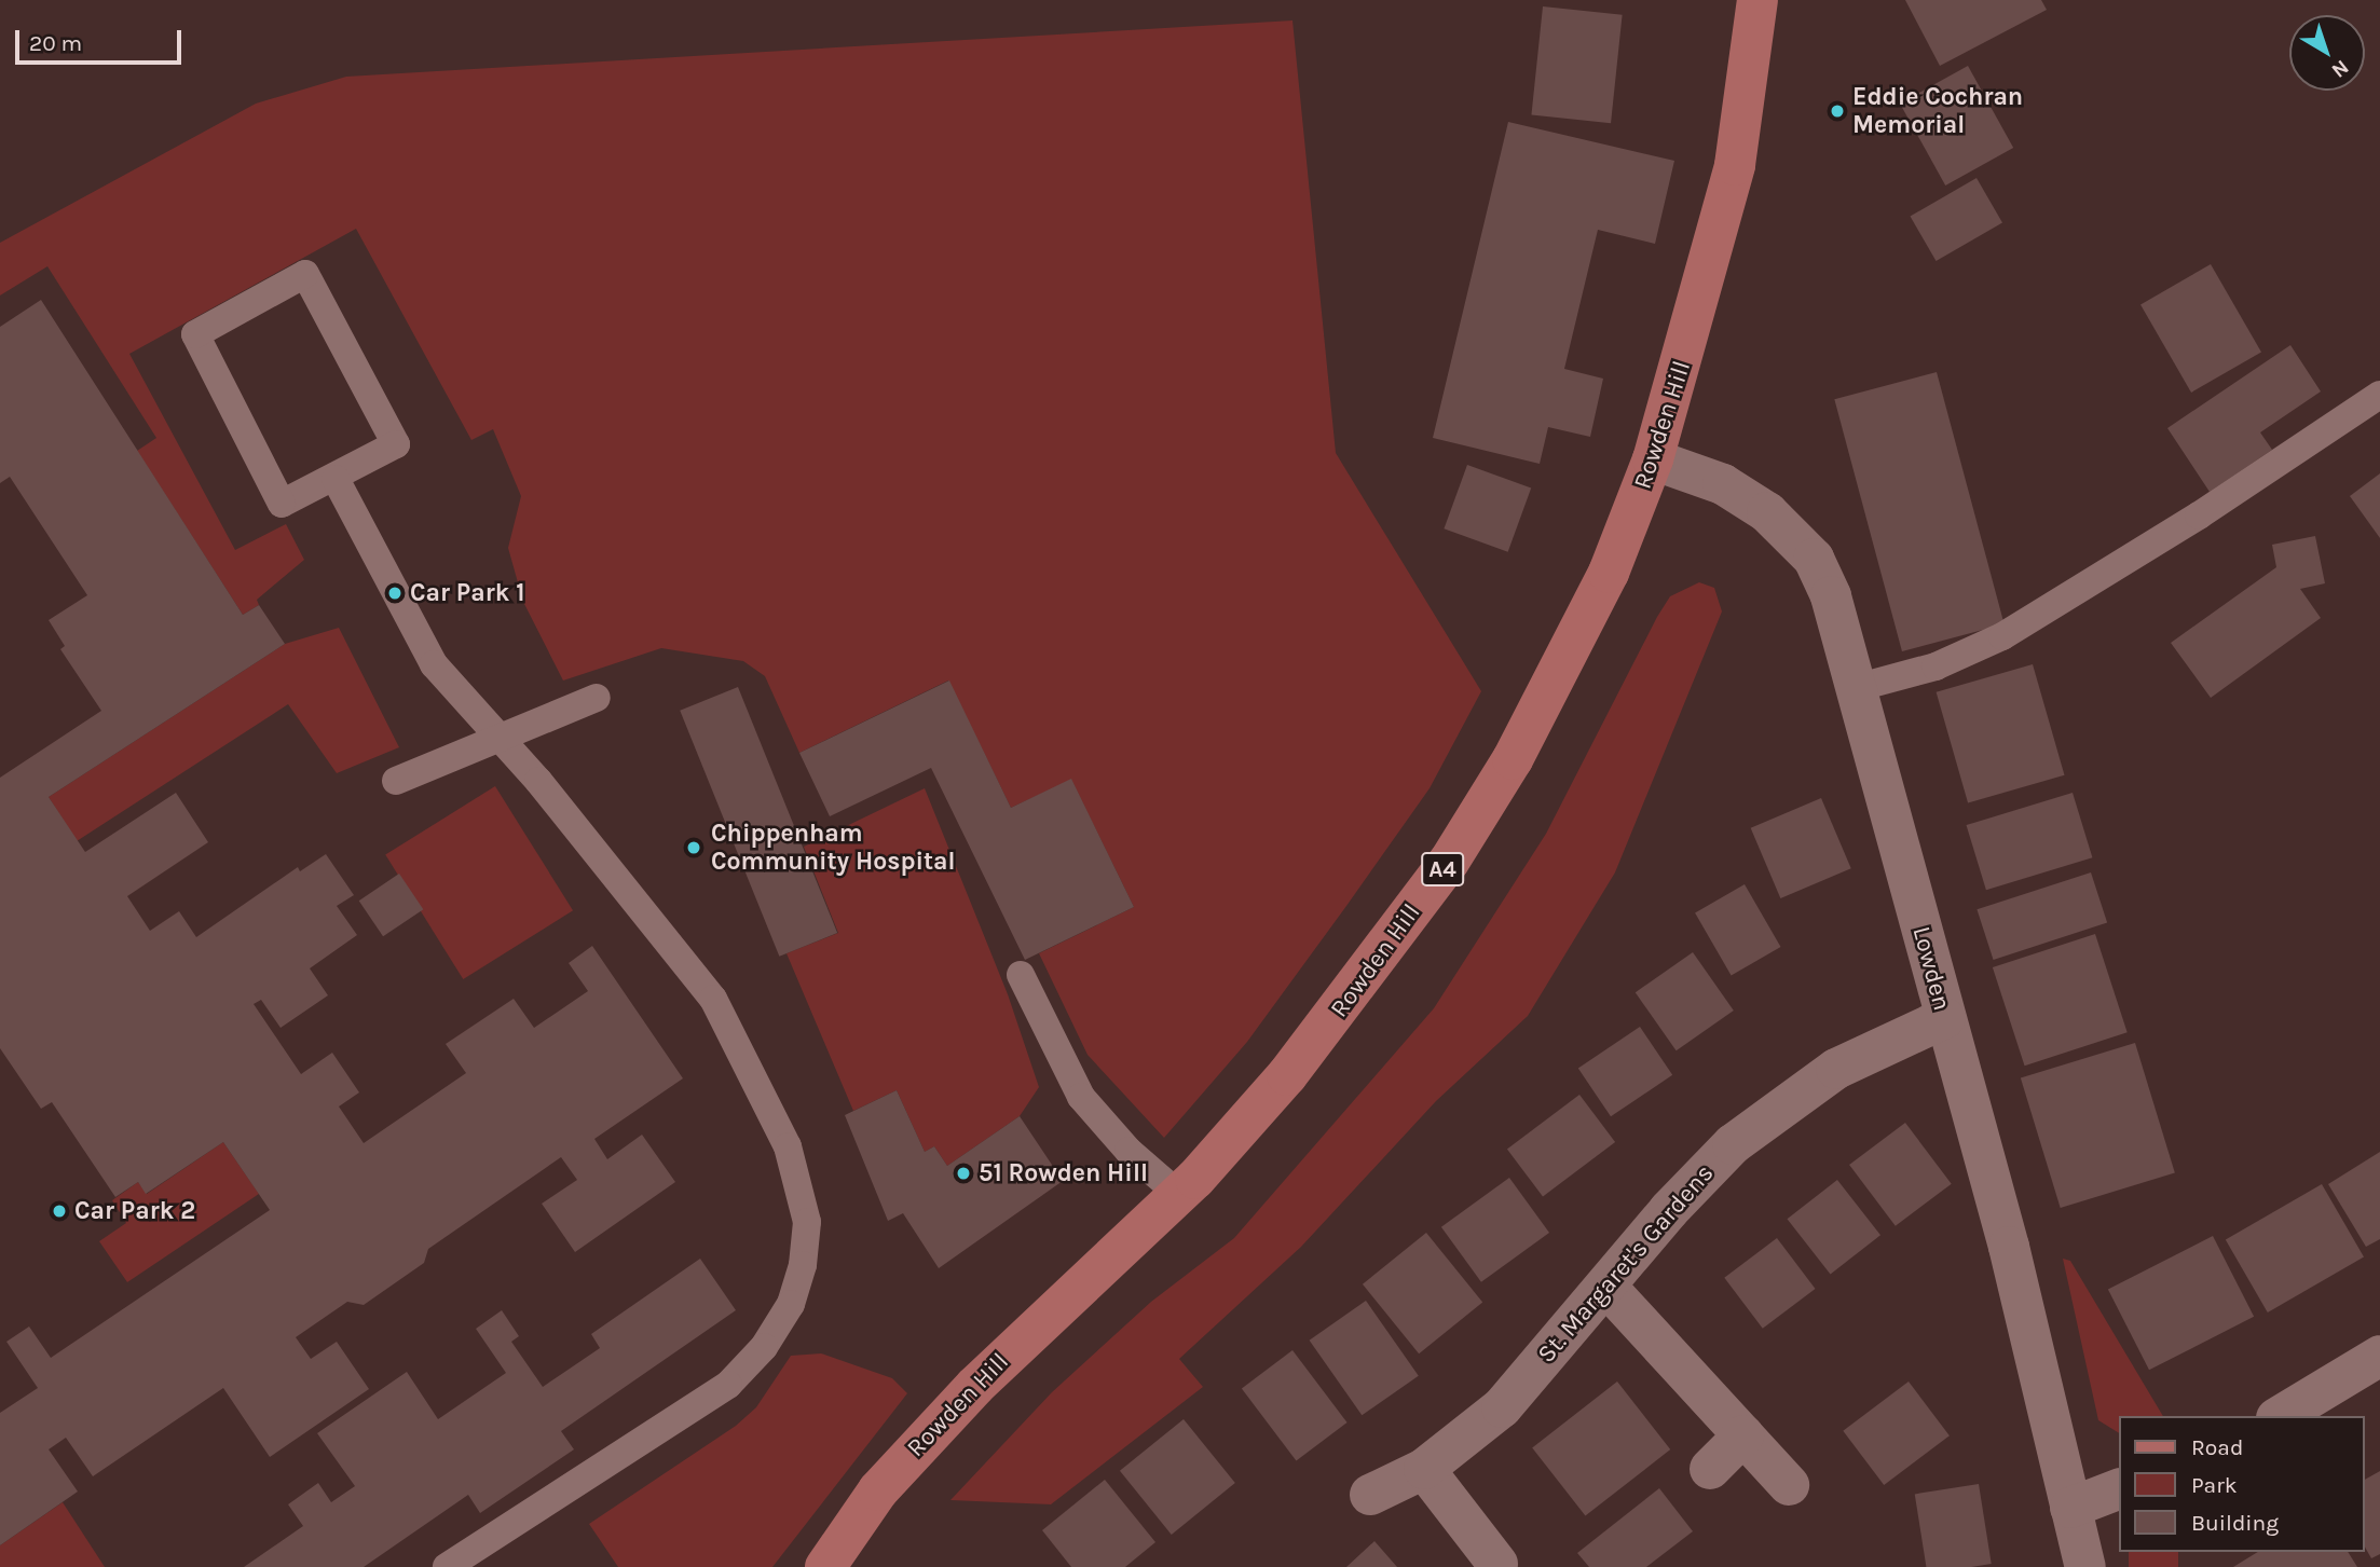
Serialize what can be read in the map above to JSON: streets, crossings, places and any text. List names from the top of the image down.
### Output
{
  "streets": {
    "main road": ["Rowden Hill", "A4"],
    "street": ["Lowden", "St. Margaret's Gardens"]
  },
  "crossings": [
    ["Rowden Hill", "Lowden"],
    ["Lowden", "St. Margaret's Gardens"]
  ],
  "places": [
    "Eddie Cochran Memorial",
    "Car Park 1",
    "Chippenham Community Hospital",
    "51 Rowden Hill",
    "Car Park 2"
  ],
  "legend": ["Road", "Park", "Building"],
  "scale_bar": "20 m",
  "north": "bottom right"
}
